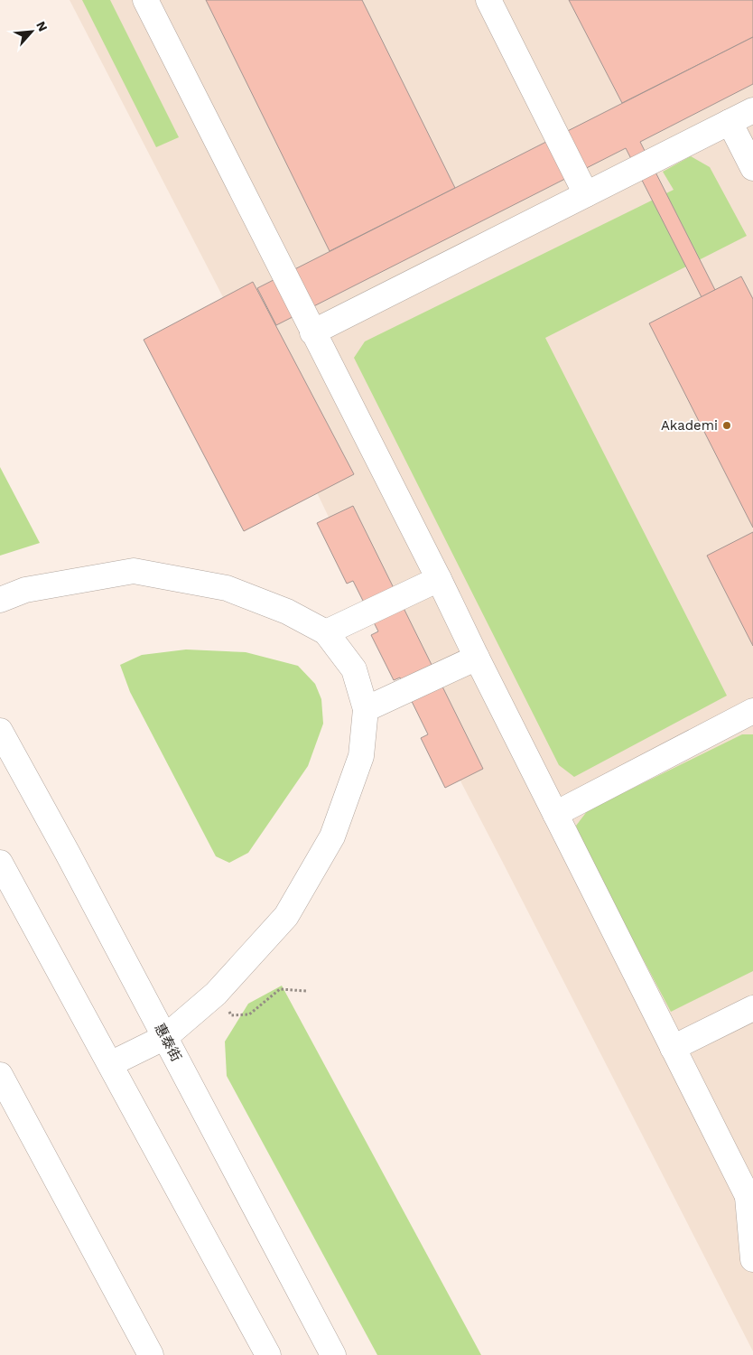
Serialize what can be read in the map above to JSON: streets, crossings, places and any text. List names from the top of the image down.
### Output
{
  "streets": {
    "main road": ["惠泰街"]
  },
  "places": ["Akademi"],
  "north": "top right"
}
